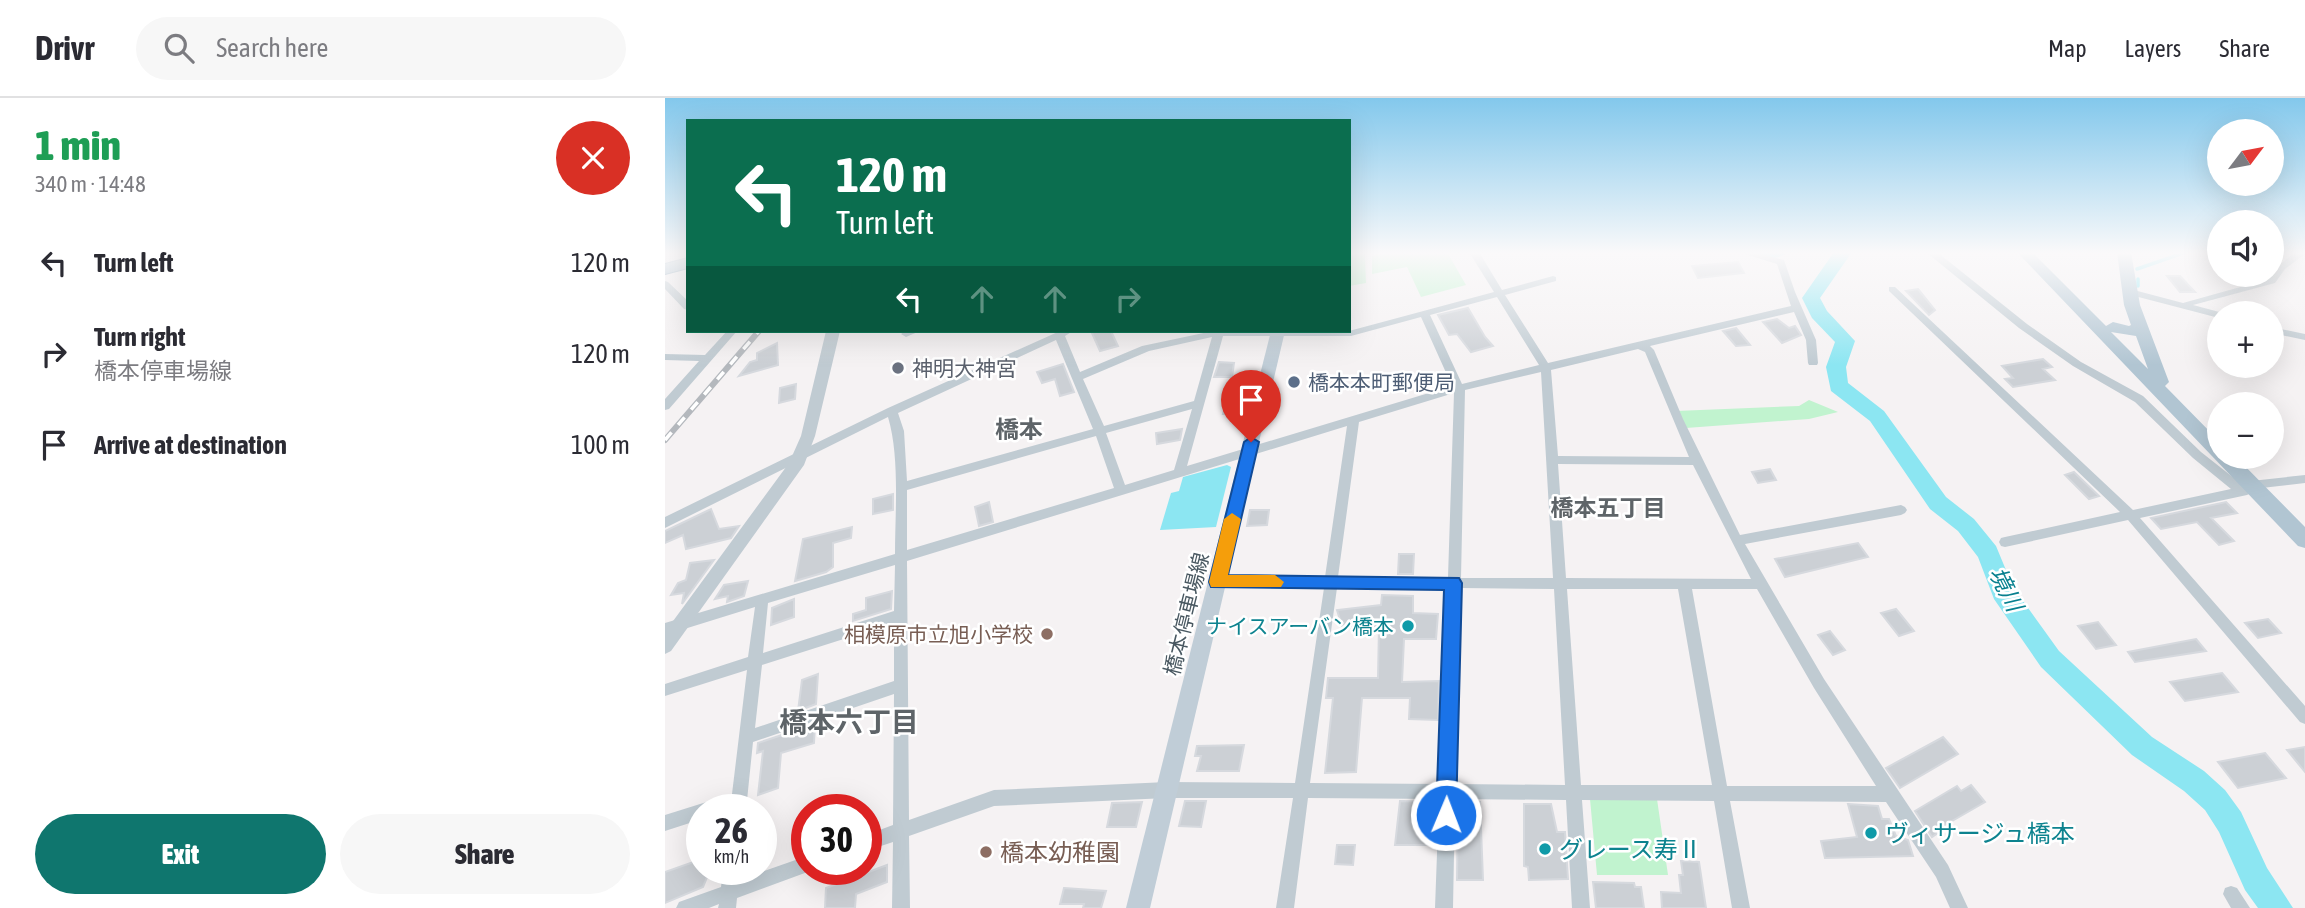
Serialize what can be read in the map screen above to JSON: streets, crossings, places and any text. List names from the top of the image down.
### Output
{
  "streets": {
    "main road": ["橋本停車場線"]
  },
  "districts": ["橋本", "橋本五丁目", "橋本六丁目"],
  "water": ["境川"],
  "places": [
    "神明大神宮",
    "橋本本町郵便局",
    "ナイスアーバン橋本",
    "相模原市立旭小学校",
    "ヴィサージュ橋本",
    "グレース寿Ⅱ",
    "橋本幼稚園"
  ],
  "north": "top right",
  "page": {
    "header": "Drivr",
    "search": "Search here",
    "nav": ["Map", "Layers", "Share"],
    "heading": ["1 min", "340 m · 14:48"],
    "map_buttons": ["+", "−"],
    "turn": ["120 m", "Turn left"],
    "list": [
      {
        "name": "Turn left",
        "value": "120 m"
      },
      {
        "name": "Turn right",
        "note": "橋本停車場線",
        "value": "120 m"
      },
      {
        "name": "Arrive at destination",
        "value": "100 m"
      }
    ],
    "speed": "26 km/h",
    "limit": "30",
    "buttons": ["Exit", "Share"]
  }
}
